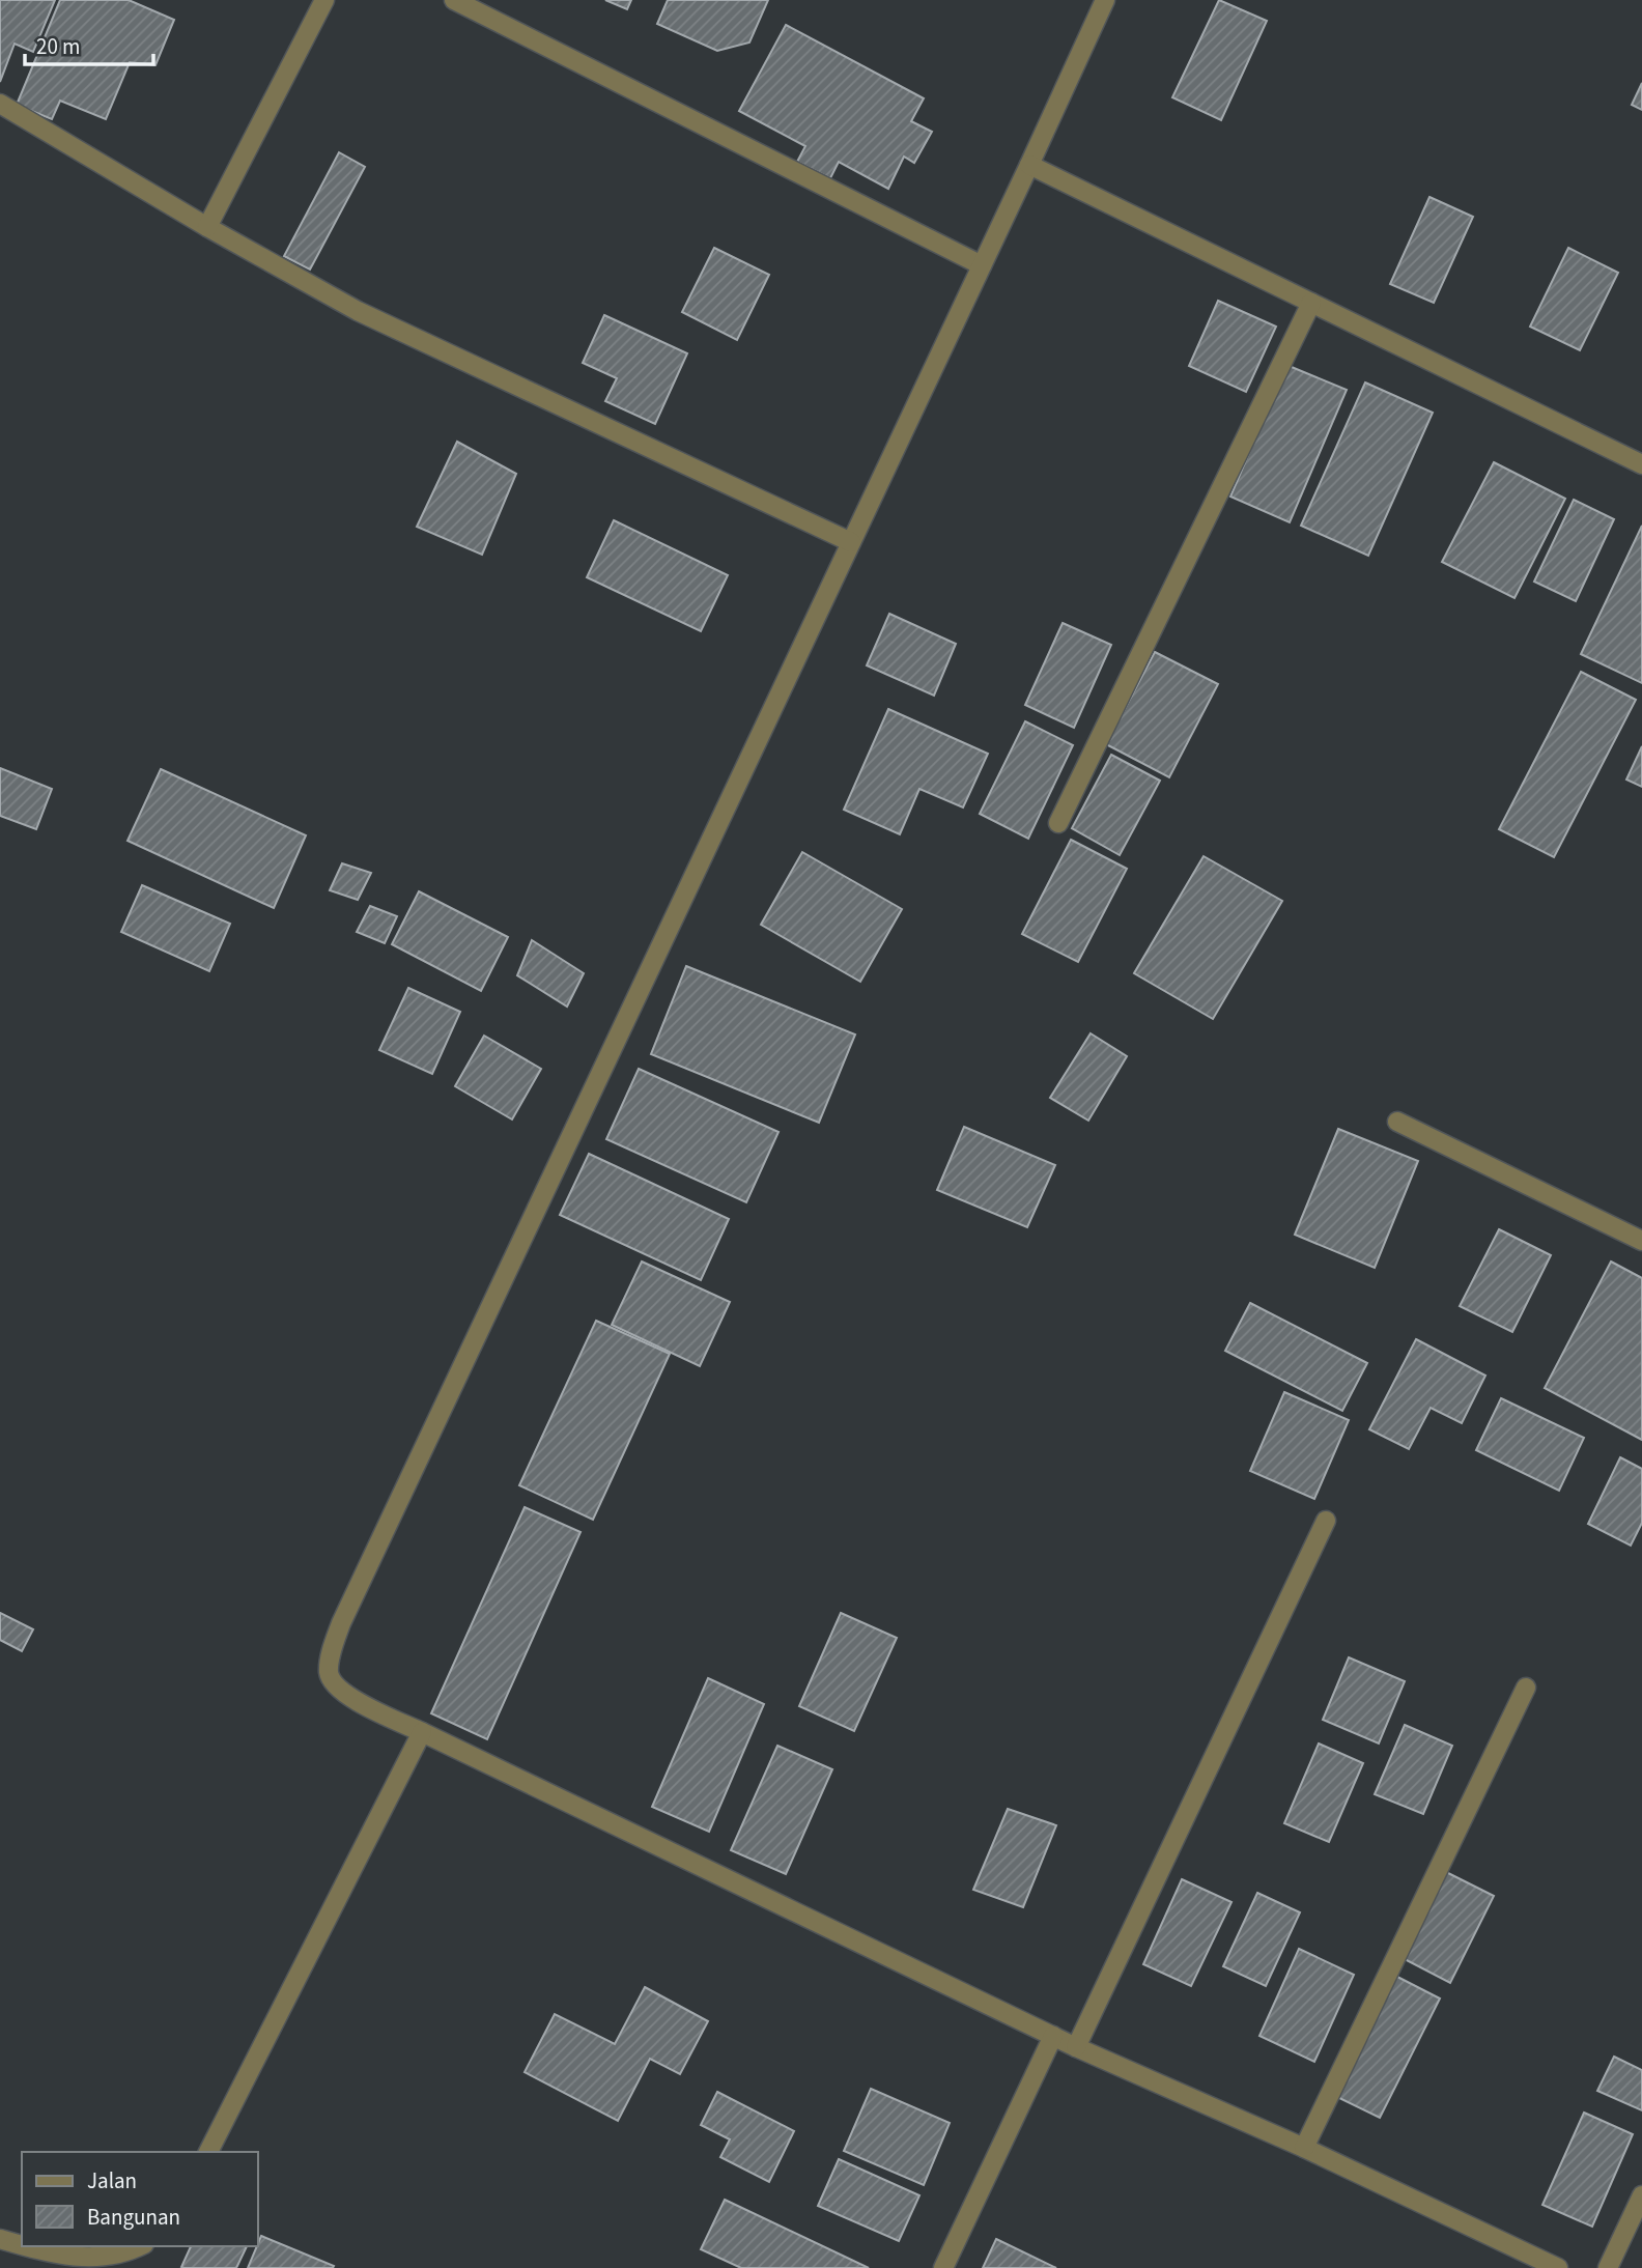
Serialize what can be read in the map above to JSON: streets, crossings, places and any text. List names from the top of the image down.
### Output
{
  "legend": ["Jalan", "Bangunan"],
  "scale_bar": "20 m"
}
